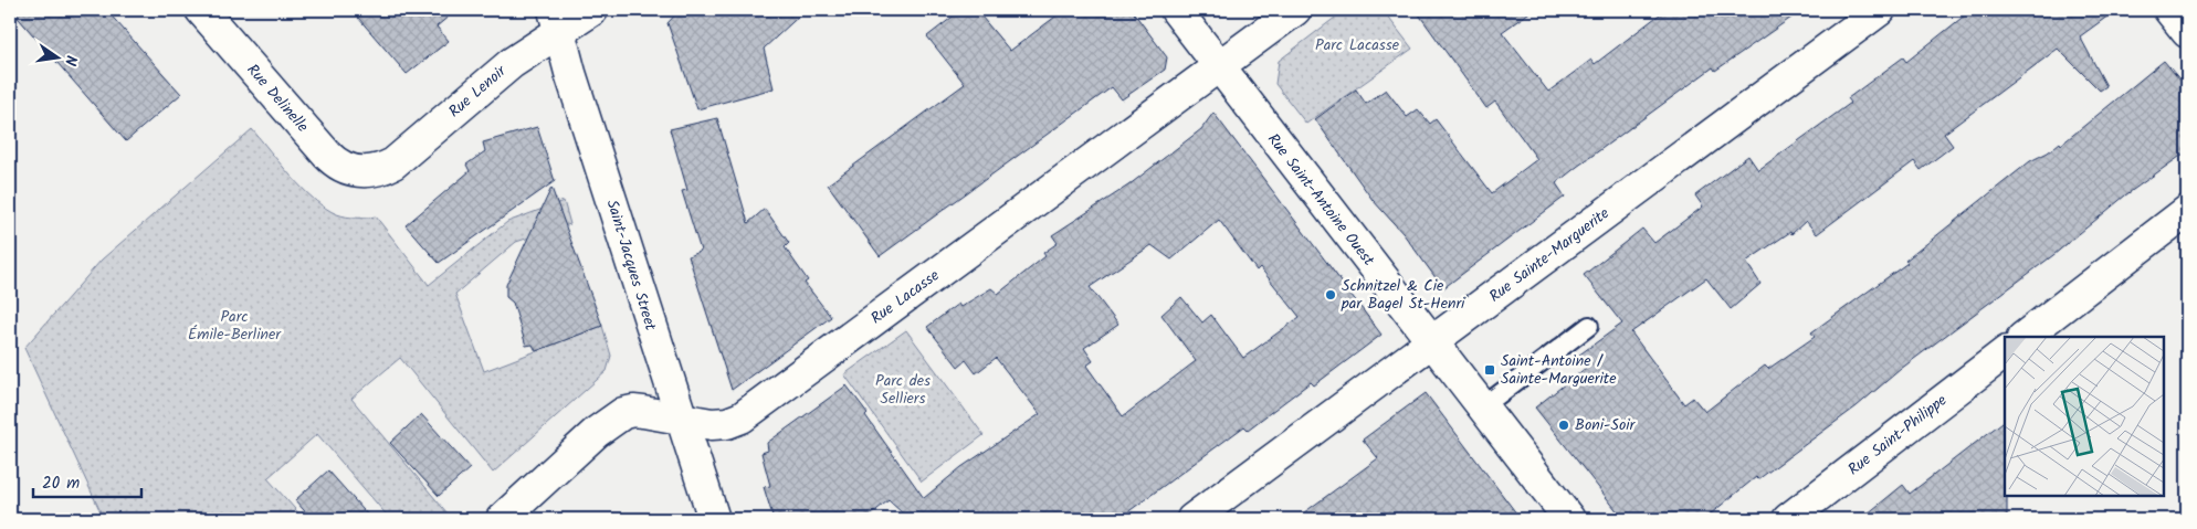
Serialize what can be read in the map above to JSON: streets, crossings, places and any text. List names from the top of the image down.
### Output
{
  "streets": {
    "street": [
      "Rue Lenoir",
      "Rue Delinelle",
      "Rue Saint-Antoine Ouest",
      "Rue Sainte-Marguerite",
      "Saint-Jacques Street",
      "Rue Lacasse",
      "Rue Saint-Philippe"
    ]
  },
  "crossings": [
    ["Rue Lenoir", "Rue Delinelle"],
    ["Rue Lenoir", "Saint-Jacques Street"],
    ["Rue Saint-Antoine Ouest", "Rue Sainte-Marguerite"],
    ["Rue Saint-Antoine Ouest", "Rue Lacasse"],
    ["Saint-Jacques Street", "Rue Lacasse"]
  ],
  "parks": ["Parc Lacasse", "Parc Émile-Berliner", "Parc des Selliers"],
  "places": {
    "other": ["Schnitzel & Cie par Bagel St-Henri", "Boni-Soir"],
    "transit": ["Saint-Antoine / Sainte-Marguerite"]
  },
  "scale_bar": "20 m",
  "north": "right"
}
